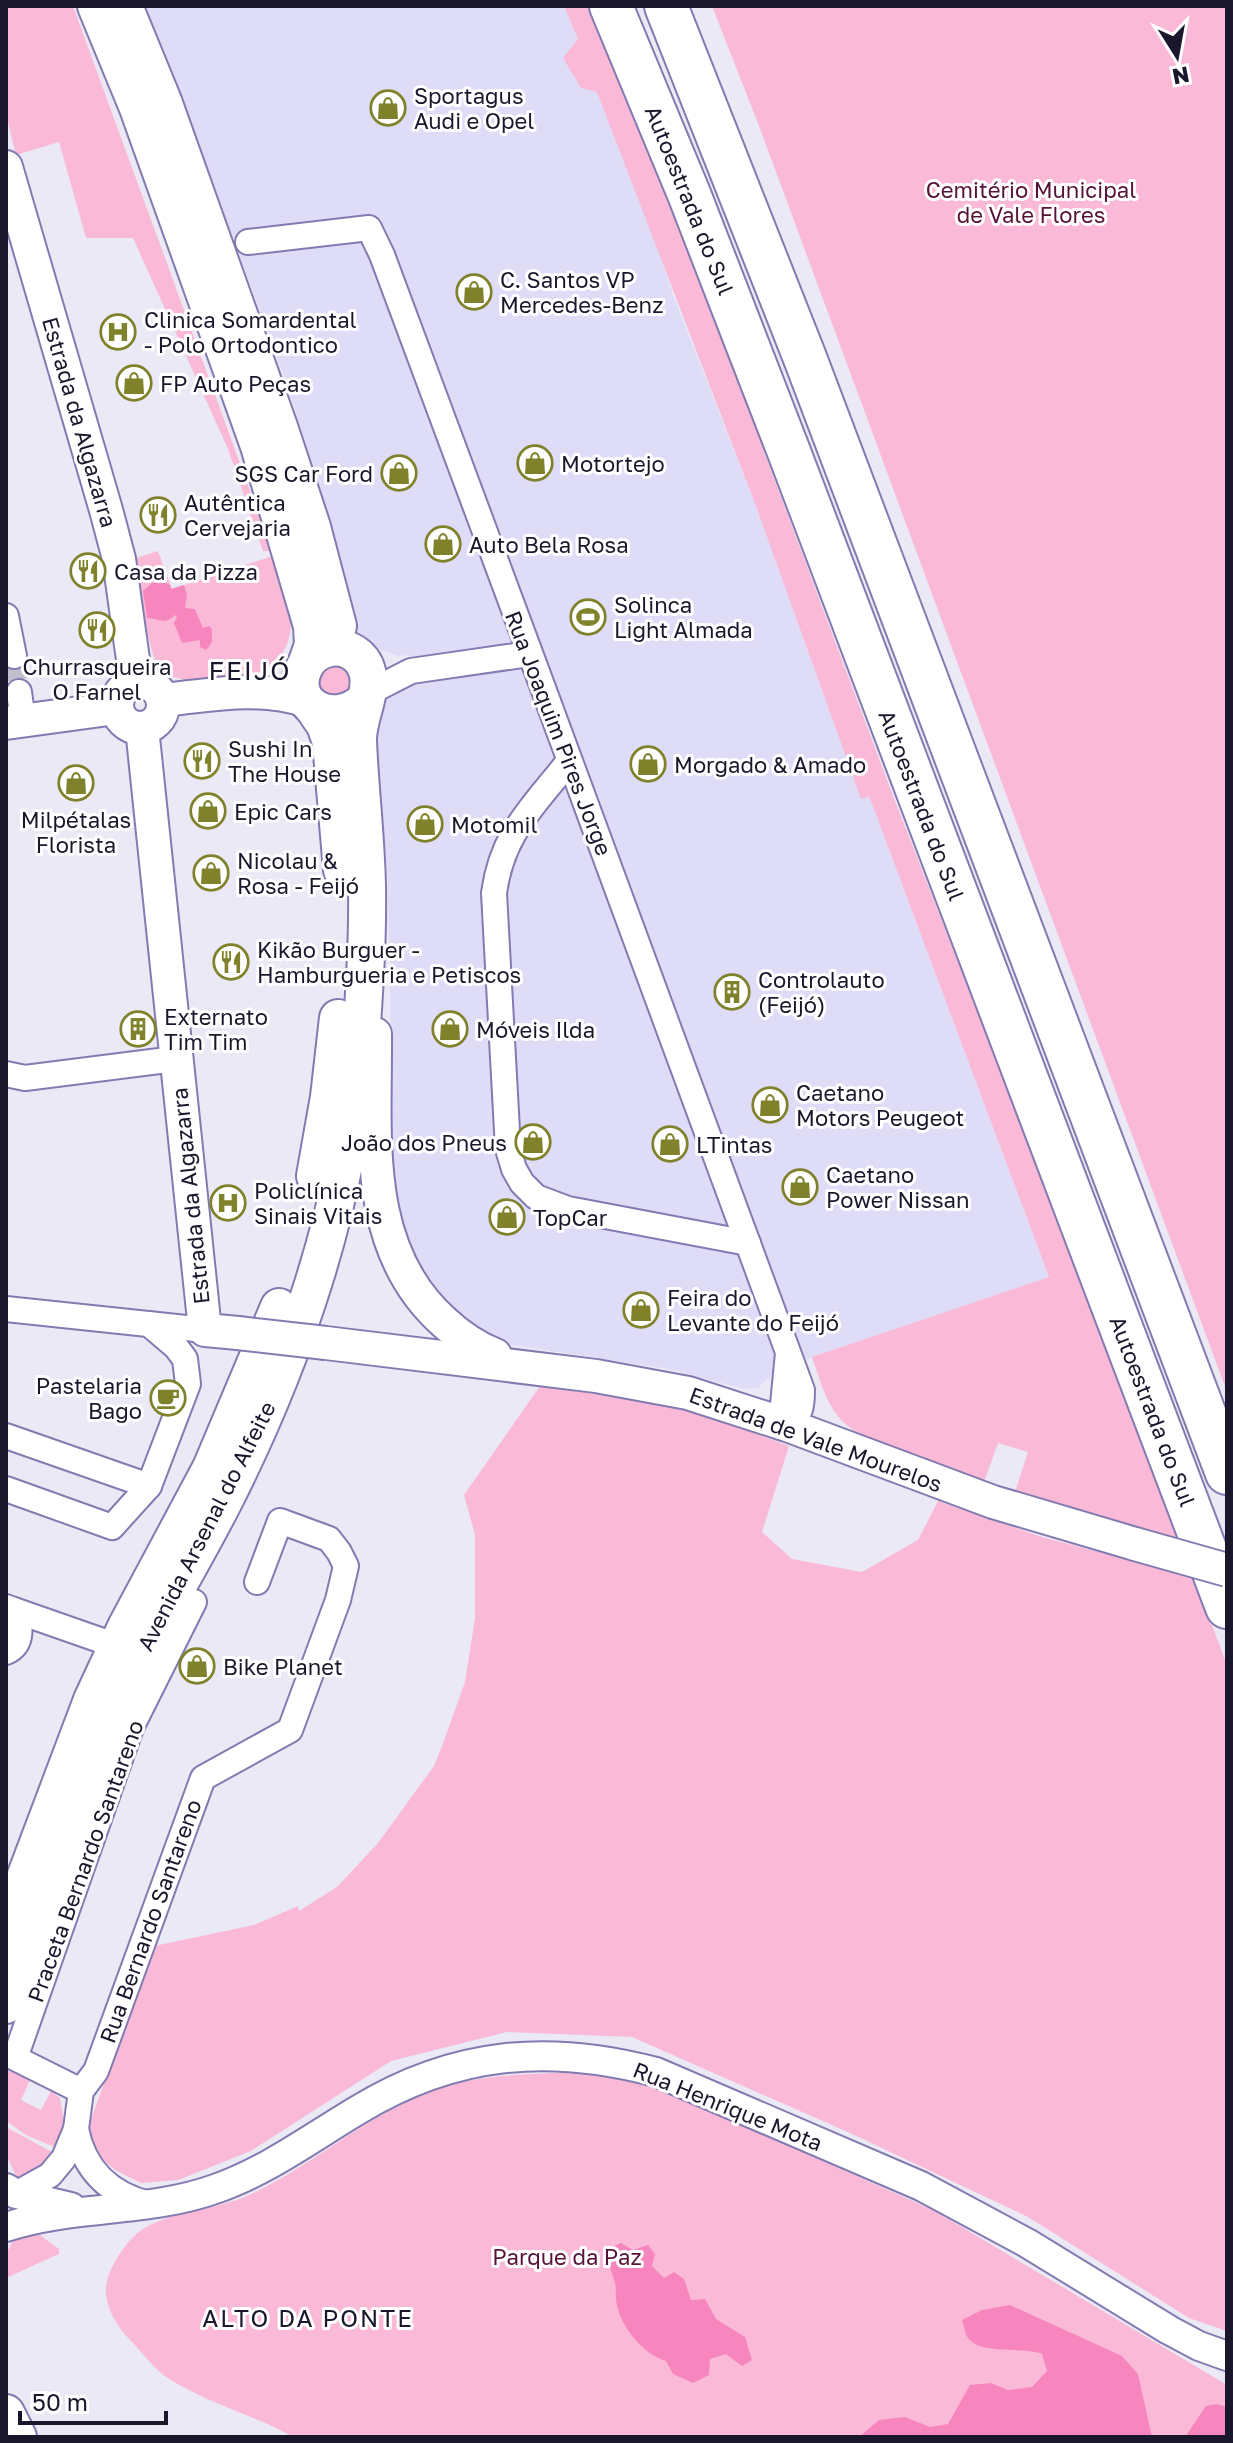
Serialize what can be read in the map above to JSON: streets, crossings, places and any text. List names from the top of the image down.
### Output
{
  "streets": {
    "highway": ["Autoestrada do Sul"],
    "main road": ["Estrada da Algazarra", "Estrada de Vale Mourelos", "Avenida Arsenal do Alfeite"],
    "street": [
      "Rua Joaquim Pires Jorge",
      "Praceta Bernardo Santareno",
      "Rua Bernardo Santareno",
      "Rua Henrique Mota"
    ]
  },
  "crossings": [
    ["Estrada da Algazarra", "Estrada de Vale Mourelos"],
    ["Rua Joaquim Pires Jorge", "Estrada de Vale Mourelos"],
    ["Praceta Bernardo Santareno", "Rua Bernardo Santareno"],
    ["Rua Bernardo Santareno", "Rua Henrique Mota"]
  ],
  "districts": ["FEIJÓ", "ALTO DA PONTE"],
  "parks": ["Cemitério Municipal de Vale Flores", "Parque da Paz"],
  "places": {
    "shop": [
      "Sportagus Audi e Opel",
      "C. Santos VP Mercedes-Benz",
      "FP Auto Peças",
      "Motortejo",
      "SGS Car Ford",
      "Auto Bela Rosa",
      "Morgado & Amado",
      "Milpétalas Florista",
      "Epic Cars",
      "Motomil",
      "Nicolau & Rosa - Feijó",
      "Móveis Ilda",
      "Caetano Motors Peugeot",
      "João dos Pneus",
      "LTintas",
      "Caetano Power Nissan",
      "TopCar",
      "Feira do Levante do Feijó",
      "Bike Planet"
    ],
    "hospital": ["Clinica Somardental - Polo Ortodontico", "Policlínica Sinais Vitais"],
    "restaurant": [
      "Autêntica Cervejaria",
      "Casa da Pizza",
      "Churrasqueira O Farnel",
      "Sushi In The House",
      "Kikão Burguer - Hamburgueria e Petiscos"
    ],
    "sports": ["Solinca Light Almada"],
    "building": ["Controlauto (Feijó)", "Externato Tim Tim"],
    "cafe": ["Pastelaria Bago"]
  },
  "scale_bar": "50 m",
  "north": "bottom"
}
